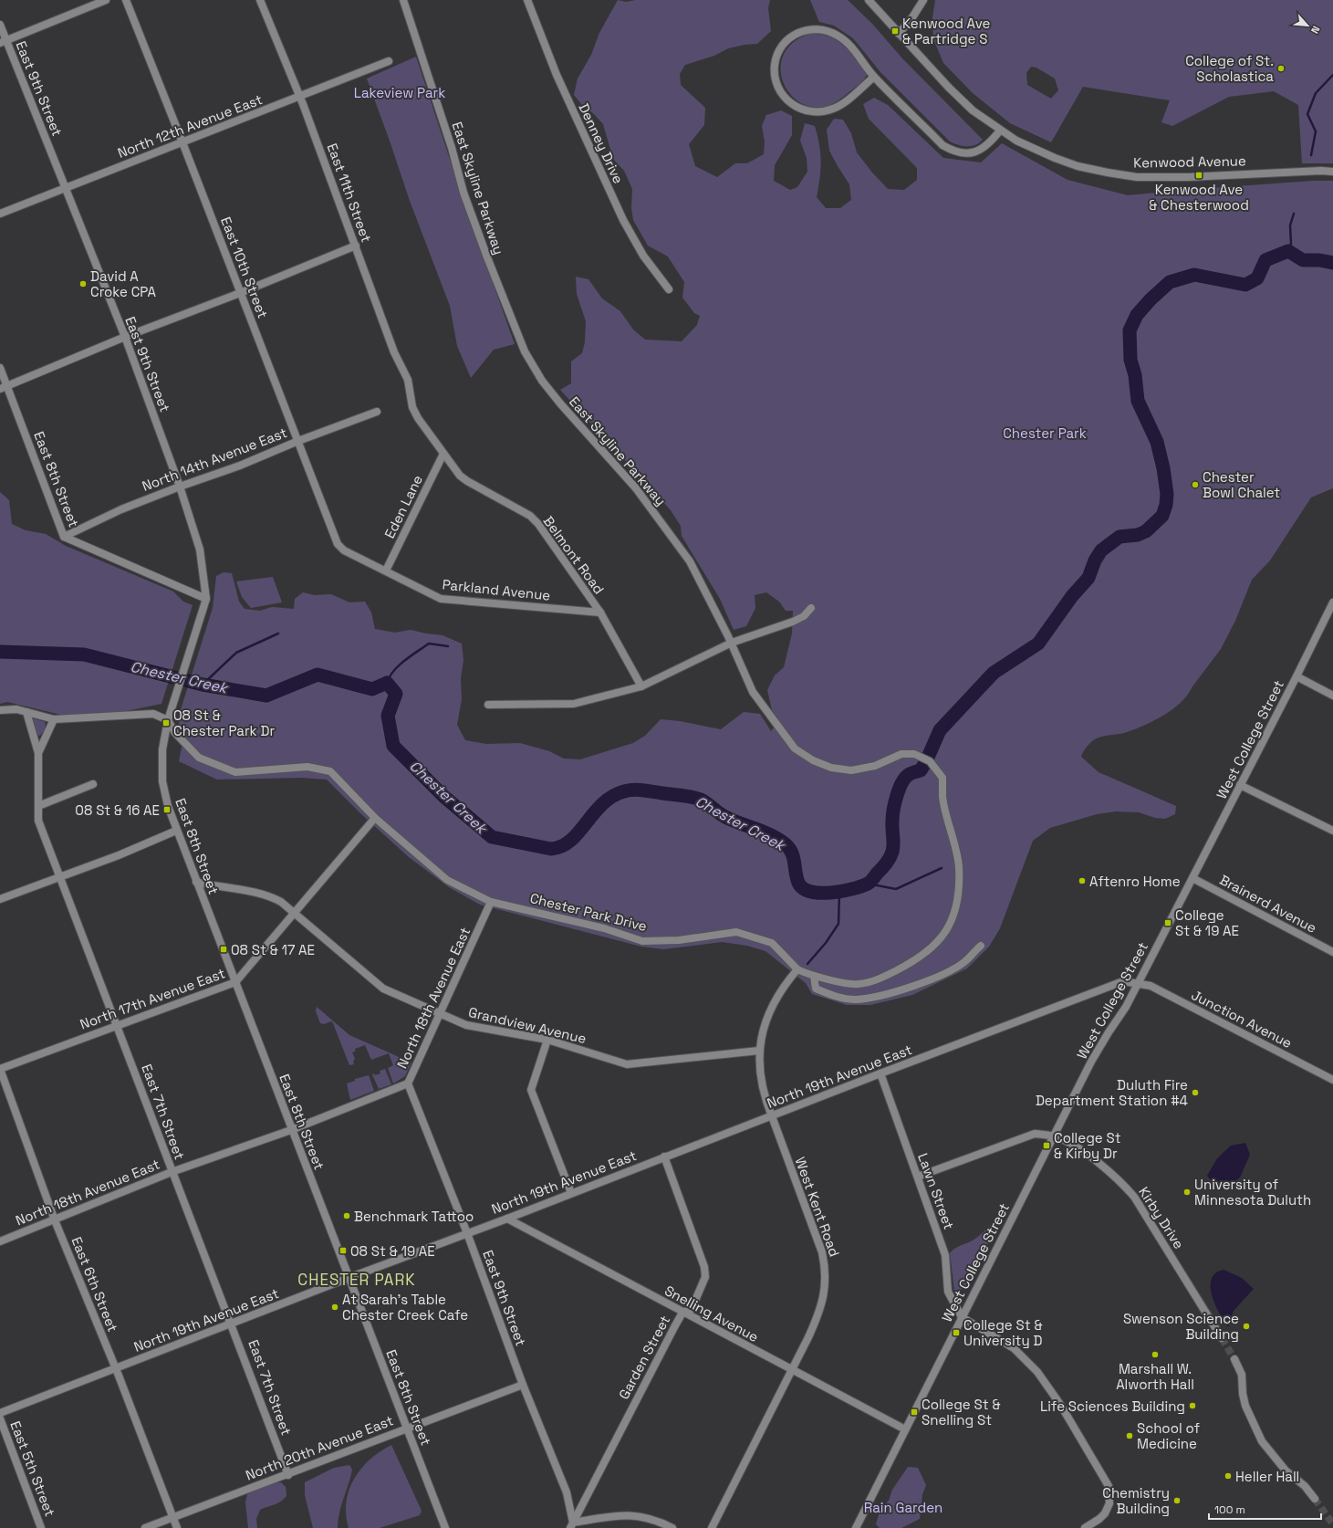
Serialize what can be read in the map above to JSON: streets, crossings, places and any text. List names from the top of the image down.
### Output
{
  "streets": {
    "street": [
      "East 9th Street",
      "North 12th Avenue East",
      "Denney Drive",
      "Kenwood Avenue",
      "East Skyline Parkway",
      "East 11th Street",
      "East 10th Street",
      "North 14th Avenue East",
      "East 8th Street",
      "Eden Lane",
      "Belmont Road",
      "Parkland Avenue",
      "West College Street",
      "Brainerd Avenue",
      "Chester Park Drive",
      "North 18th Avenue East",
      "North 17th Avenue East",
      "Junction Avenue",
      "Grandview Avenue",
      "North 19th Avenue East",
      "East 7th Street",
      "Lawn Street",
      "West Kent Road",
      "Kirby Drive",
      "East 6th Street",
      "Snelling Avenue",
      "Garden Street",
      "North 20th Avenue East",
      "East 5th Street"
    ]
  },
  "crossings": [
    ["East 9th Street", "North 12th Avenue East"],
    ["East 9th Street", "North 14th Avenue East"],
    ["East 9th Street", "East 8th Street"],
    ["East 9th Street", "Chester Park Drive"],
    ["East 9th Street", "North 18th Avenue East"],
    ["East 9th Street", "North 19th Avenue East"],
    ["East 9th Street", "Garden Street"],
    ["East 9th Street", "North 20th Avenue East"],
    ["North 12th Avenue East", "East 11th Street"],
    ["North 12th Avenue East", "East 10th Street"],
    ["East Skyline Parkway", "Chester Park Drive"],
    ["East 11th Street", "Belmont Road"],
    ["East 10th Street", "North 14th Avenue East"],
    ["East 10th Street", "Parkland Avenue"],
    ["North 14th Avenue East", "East 8th Street"],
    ["East 8th Street", "Chester Park Drive"],
    ["East 8th Street", "North 18th Avenue East"],
    ["East 8th Street", "North 17th Avenue East"],
    ["East 8th Street", "Grandview Avenue"],
    ["East 8th Street", "North 19th Avenue East"],
    ["East 8th Street", "North 20th Avenue East"],
    ["Eden Lane", "Belmont Road"],
    ["Eden Lane", "Parkland Avenue"],
    ["Belmont Road", "Parkland Avenue"],
    ["West College Street", "Brainerd Avenue"],
    ["West College Street", "Junction Avenue"],
    ["West College Street", "North 19th Avenue East"],
    ["West College Street", "Lawn Street"],
    ["West College Street", "Kirby Drive"],
    ["West College Street", "Snelling Avenue"],
    ["Chester Park Drive", "North 18th Avenue East"],
    ["Chester Park Drive", "North 17th Avenue East"],
    ["Chester Park Drive", "West Kent Road"],
    ["North 18th Avenue East", "Grandview Avenue"],
    ["North 18th Avenue East", "East 7th Street"],
    ["North 18th Avenue East", "East 6th Street"],
    ["North 17th Avenue East", "Grandview Avenue"],
    ["North 17th Avenue East", "East 7th Street"],
    ["North 17th Avenue East", "East 6th Street"],
    ["Junction Avenue", "North 19th Avenue East"],
    ["Grandview Avenue", "West Kent Road"],
    ["North 19th Avenue East", "East 7th Street"],
    ["North 19th Avenue East", "Lawn Street"],
    ["North 19th Avenue East", "West Kent Road"],
    ["North 19th Avenue East", "East 6th Street"],
    ["North 19th Avenue East", "Snelling Avenue"],
    ["North 19th Avenue East", "Garden Street"],
    ["East 7th Street", "North 20th Avenue East"],
    ["West Kent Road", "Snelling Avenue"],
    ["East 6th Street", "North 20th Avenue East"],
    ["Snelling Avenue", "Garden Street"]
  ],
  "districts": ["CHESTER PARK"],
  "water": ["Chester Creek"],
  "parks": ["Lakeview Park", "Chester Park", "Rain Garden"],
  "places": {
    "transit": [
      "Kenwood Ave & Partridge S",
      "Kenwood Ave & Chesterwood",
      "08 St & Chester Park Dr",
      "08 St & 16 AE",
      "College St & 19 AE",
      "08 St & 17 AE",
      "College St & Kirby Dr",
      "08 St & 19 AE",
      "College St & University D",
      "College St & Snelling St"
    ],
    "other": [
      "College of St. Scholastica",
      "David A Croke CPA",
      "Chester Bowl Chalet",
      "Aftenro Home",
      "Duluth Fire Department Station #4",
      "University of Minnesota Duluth",
      "Benchmark Tattoo",
      "At Sarah's Table Chester Creek Cafe",
      "Swenson Science Building",
      "Marshall W. Alworth Hall",
      "Life Sciences Building",
      "School of Medicine",
      "Heller Hall",
      "Chemistry Building"
    ]
  },
  "scale_bar": "100 m",
  "north": "bottom right"
}
